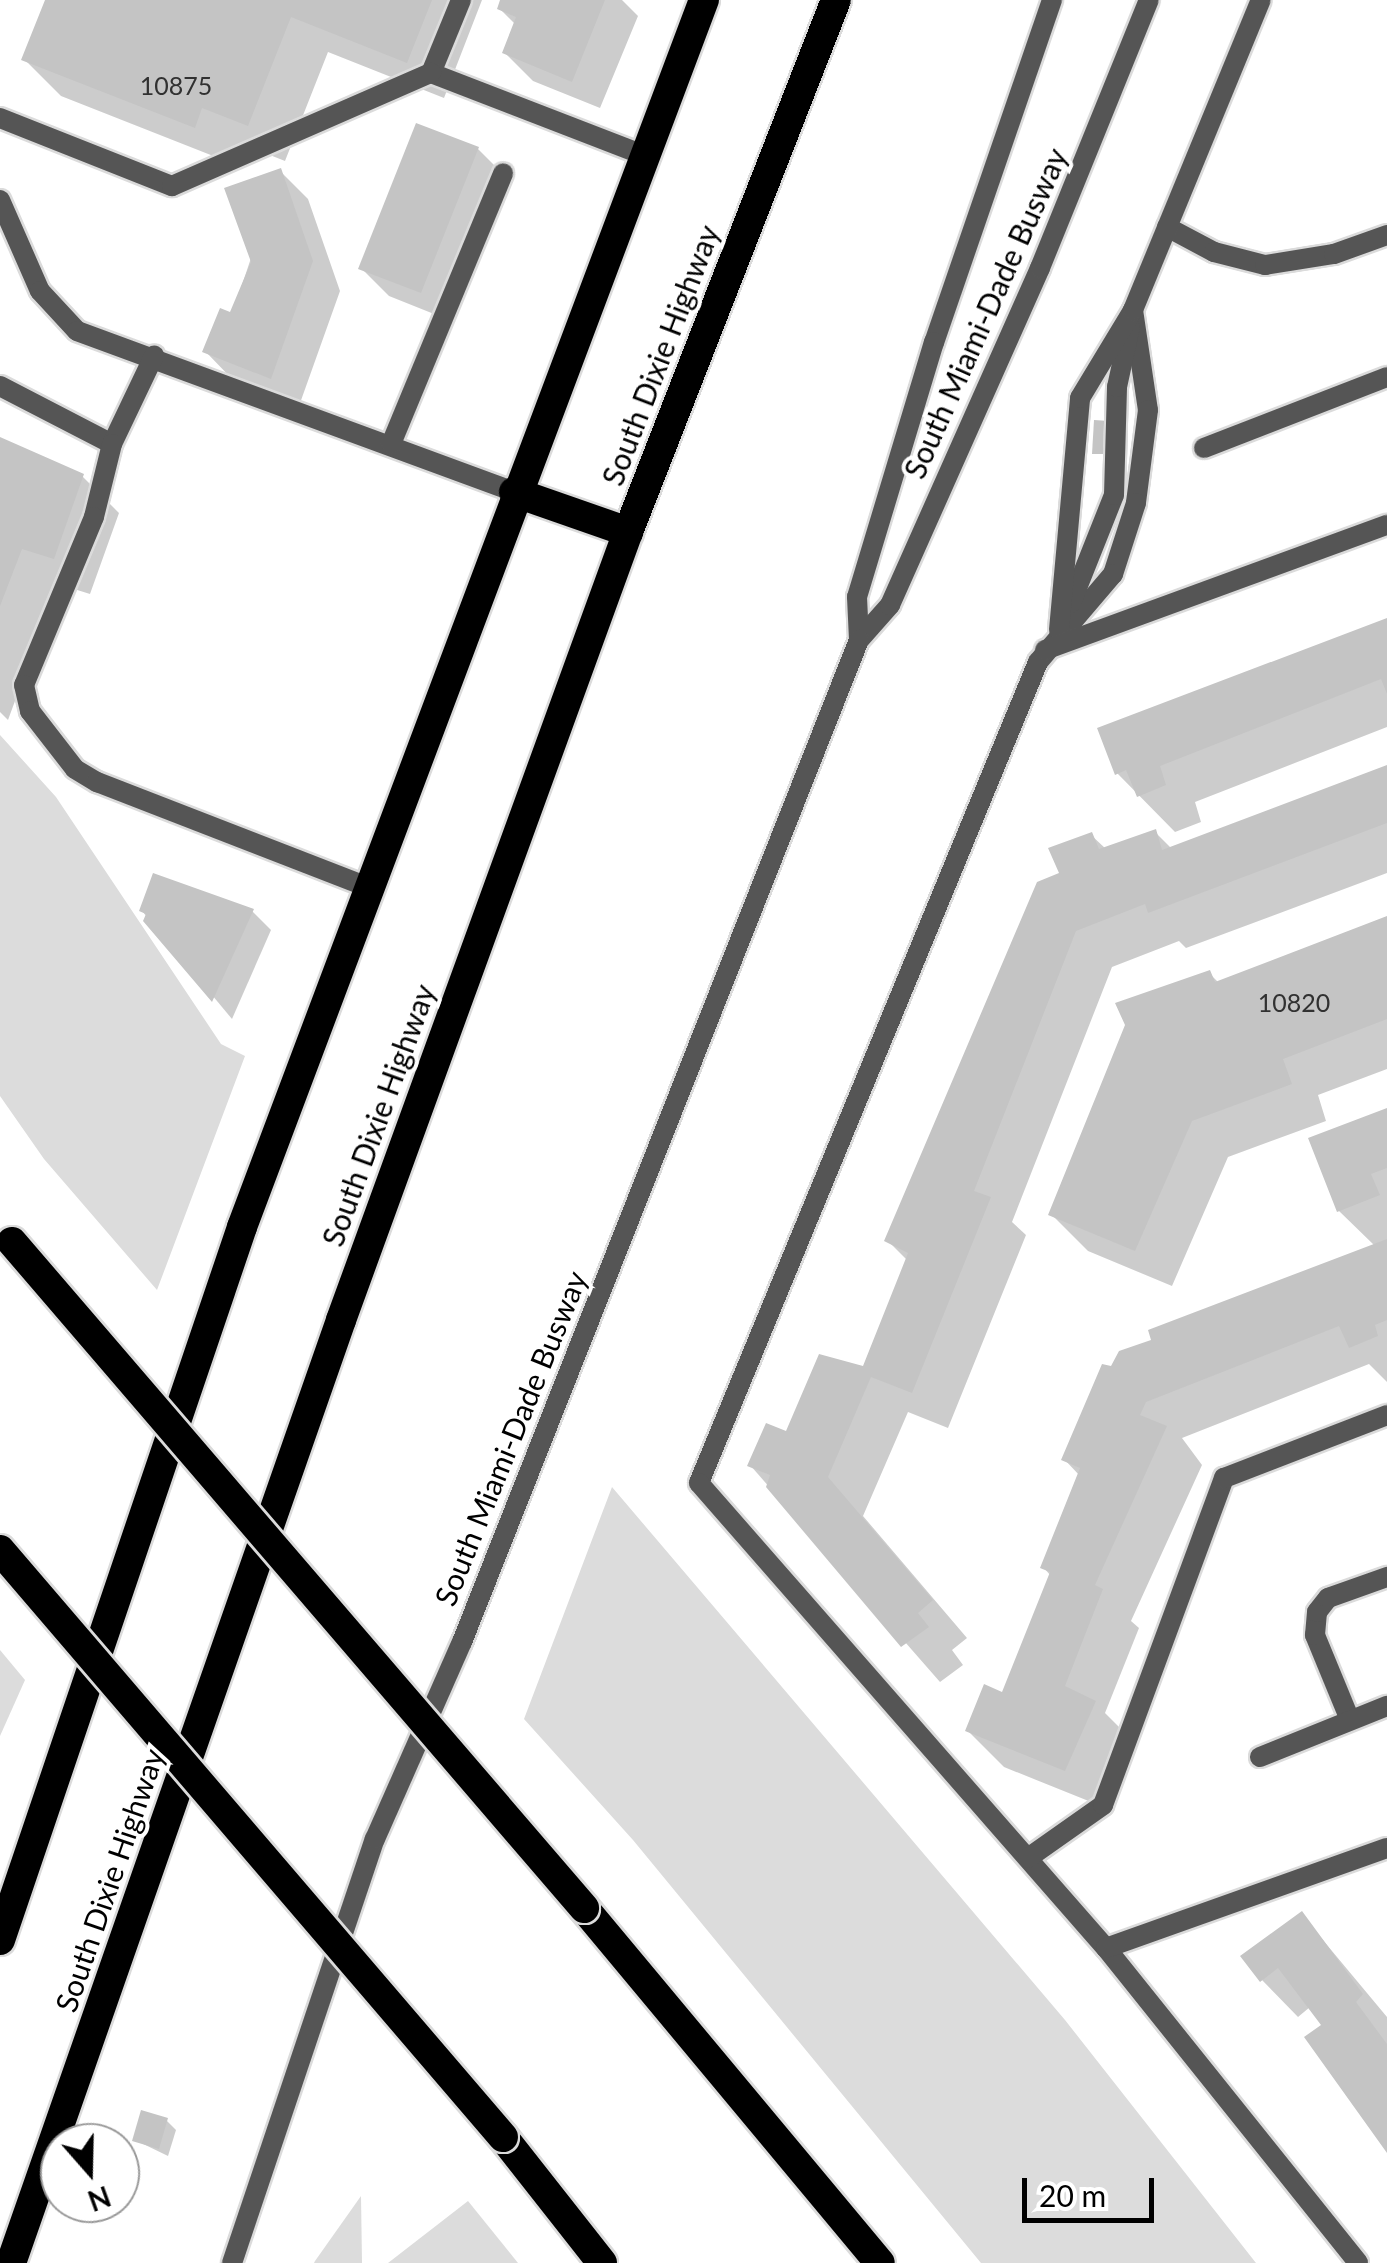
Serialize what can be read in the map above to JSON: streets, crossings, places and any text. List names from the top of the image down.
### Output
{
  "streets": {
    "highway": ["South Dixie Highway"],
    "street": ["South Miami-Dade Busway"]
  },
  "house_numbers": ["10875", "10820"],
  "scale_bar": "20 m",
  "north": "bottom"
}
